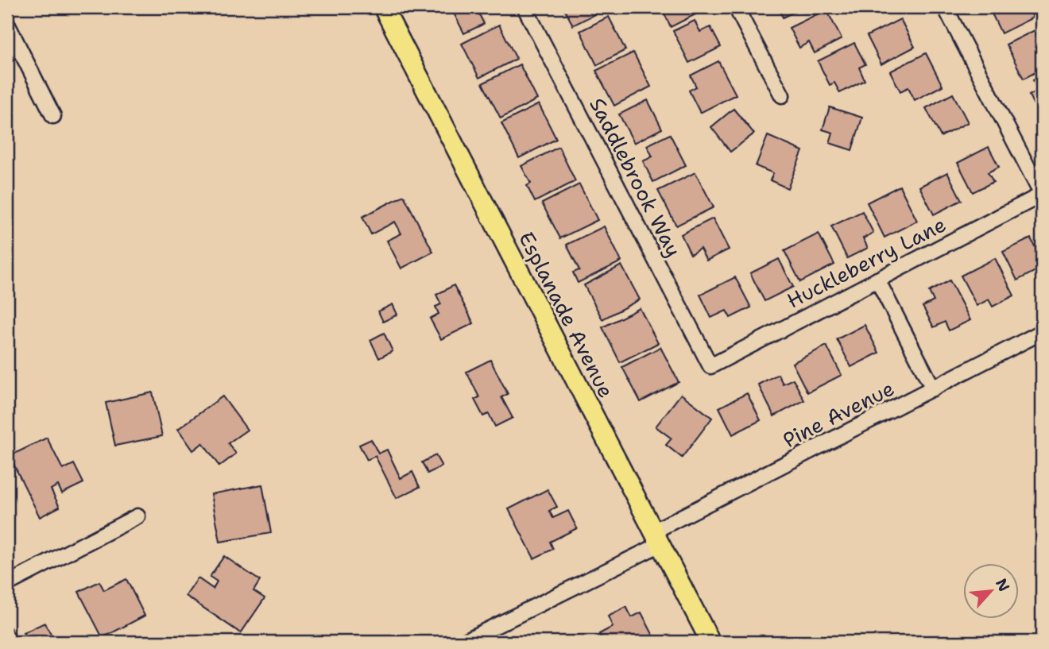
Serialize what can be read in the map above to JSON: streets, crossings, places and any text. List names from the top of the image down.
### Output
{
  "streets": {
    "main road": ["Esplanade Avenue"],
    "street": ["Saddlebrook Way", "Huckleberry Lane", "Pine Avenue"]
  },
  "crossings": [
    ["Saddlebrook Way", "Huckleberry Lane"],
    ["Esplanade Avenue", "Pine Avenue"]
  ],
  "north": "top right"
}
